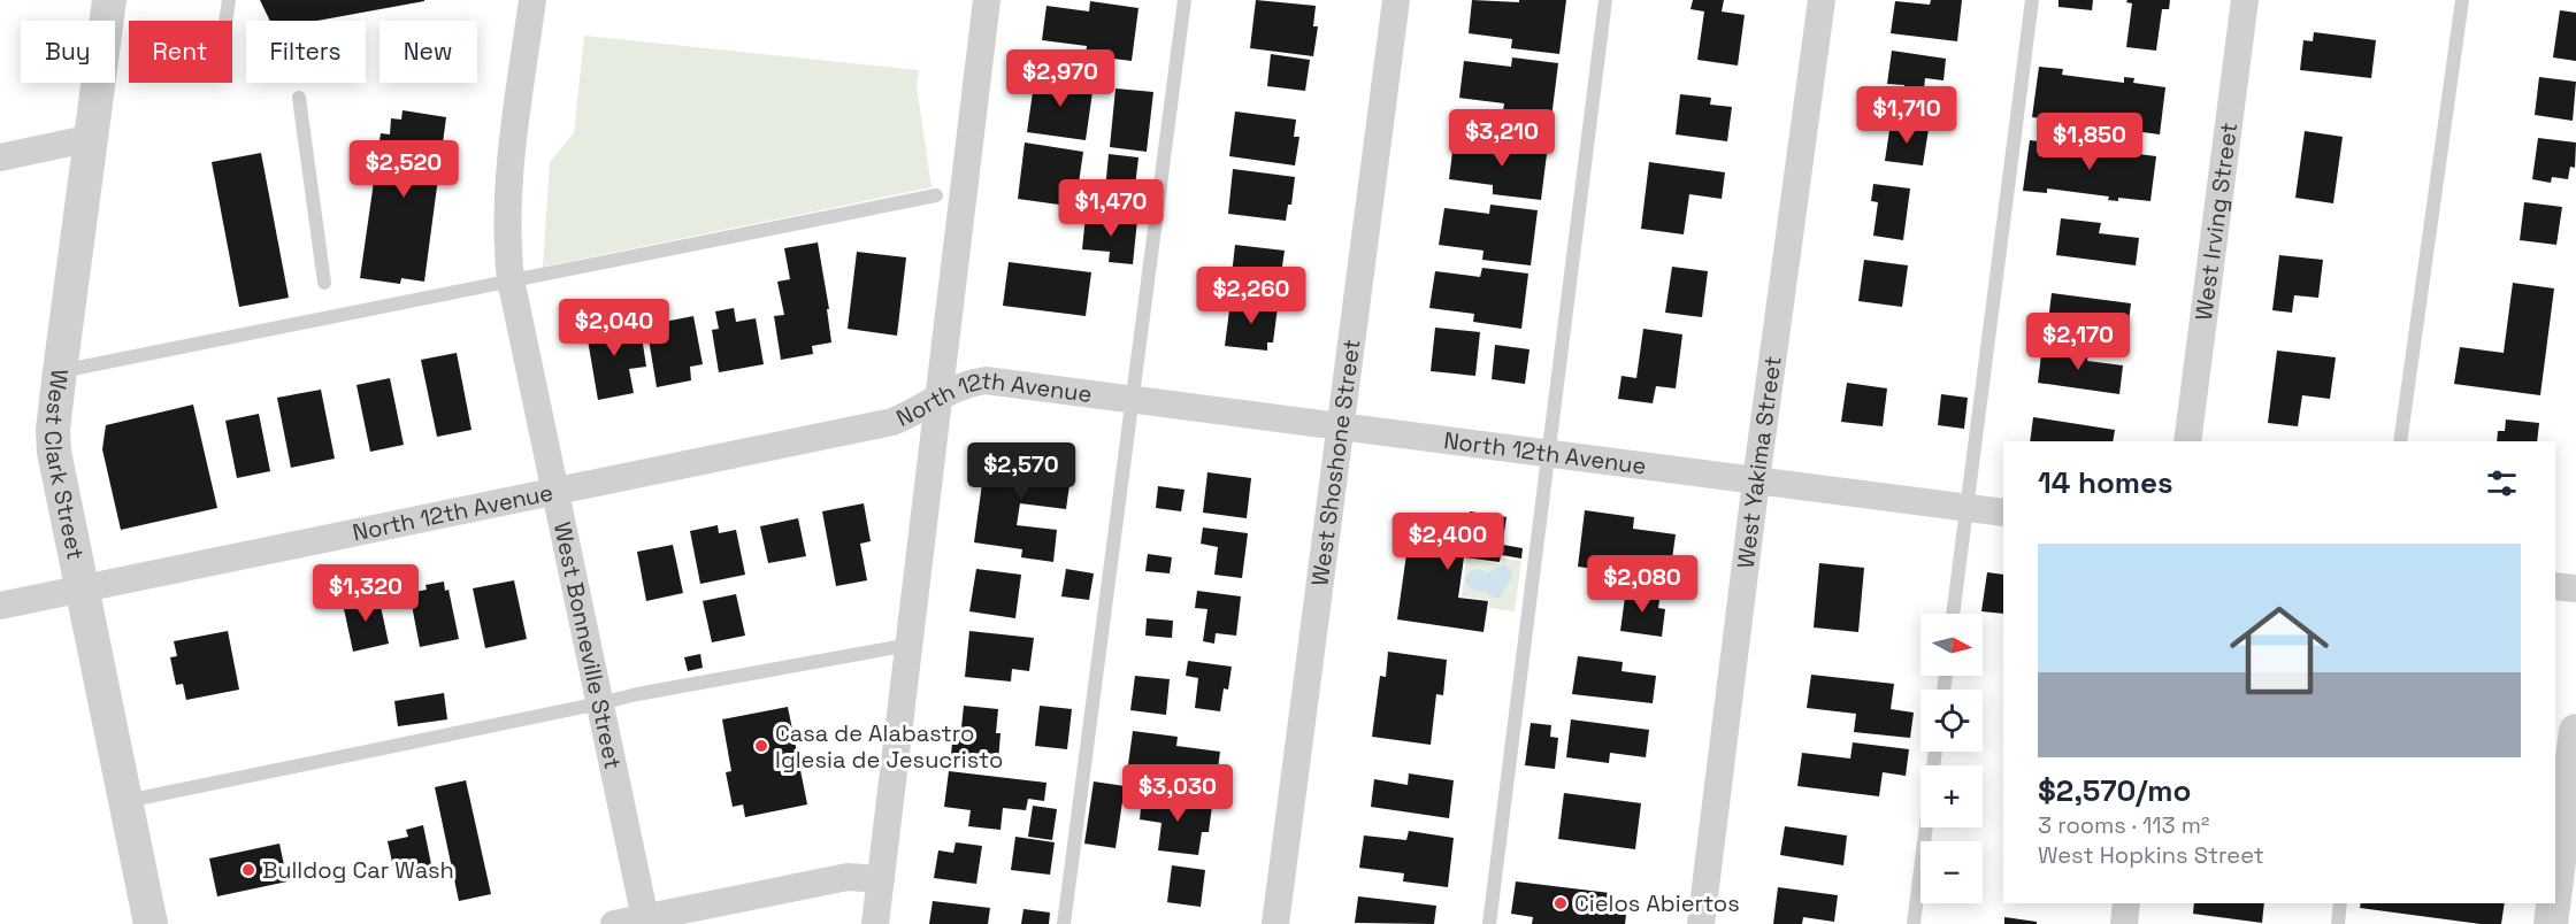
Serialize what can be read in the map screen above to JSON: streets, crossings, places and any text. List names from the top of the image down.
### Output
{
  "streets": {
    "street": [
      "West Irving Street",
      "North 12th Avenue",
      "West Shoshone Street",
      "West Yakima Street",
      "West Clark Street",
      "West Bonneville Street"
    ]
  },
  "crossings": [
    ["North 12th Avenue", "West Shoshone Street"],
    ["North 12th Avenue", "West Yakima Street"],
    ["North 12th Avenue", "West Clark Street"],
    ["North 12th Avenue", "West Bonneville Street"]
  ],
  "places": ["Casa de Alabastro Iglesia de Jesucristo", "Bulldog Car Wash", "Cielos Abiertos"],
  "north": "right",
  "page": {
    "chip": [
      "Buy",
      "Rent",
      "Filters",
      "New"
    ],
    "price": [
      "$2,970",
      "$1,710",
      "$3,210",
      "$1,850",
      "$2,520",
      "$1,470",
      "$2,260",
      "$2,040",
      "$2,170",
      "$2,570",
      "$2,400",
      "$2,080",
      "$1,320",
      "$3,030"
    ],
    "heading": "14 homes",
    "list": [
      {
        "name": "$2,570/mo",
        "note": "3 rooms · 113 m² · West Hopkins Street"
      }
    ],
    "map_buttons": ["+", "−"]
  }
}
